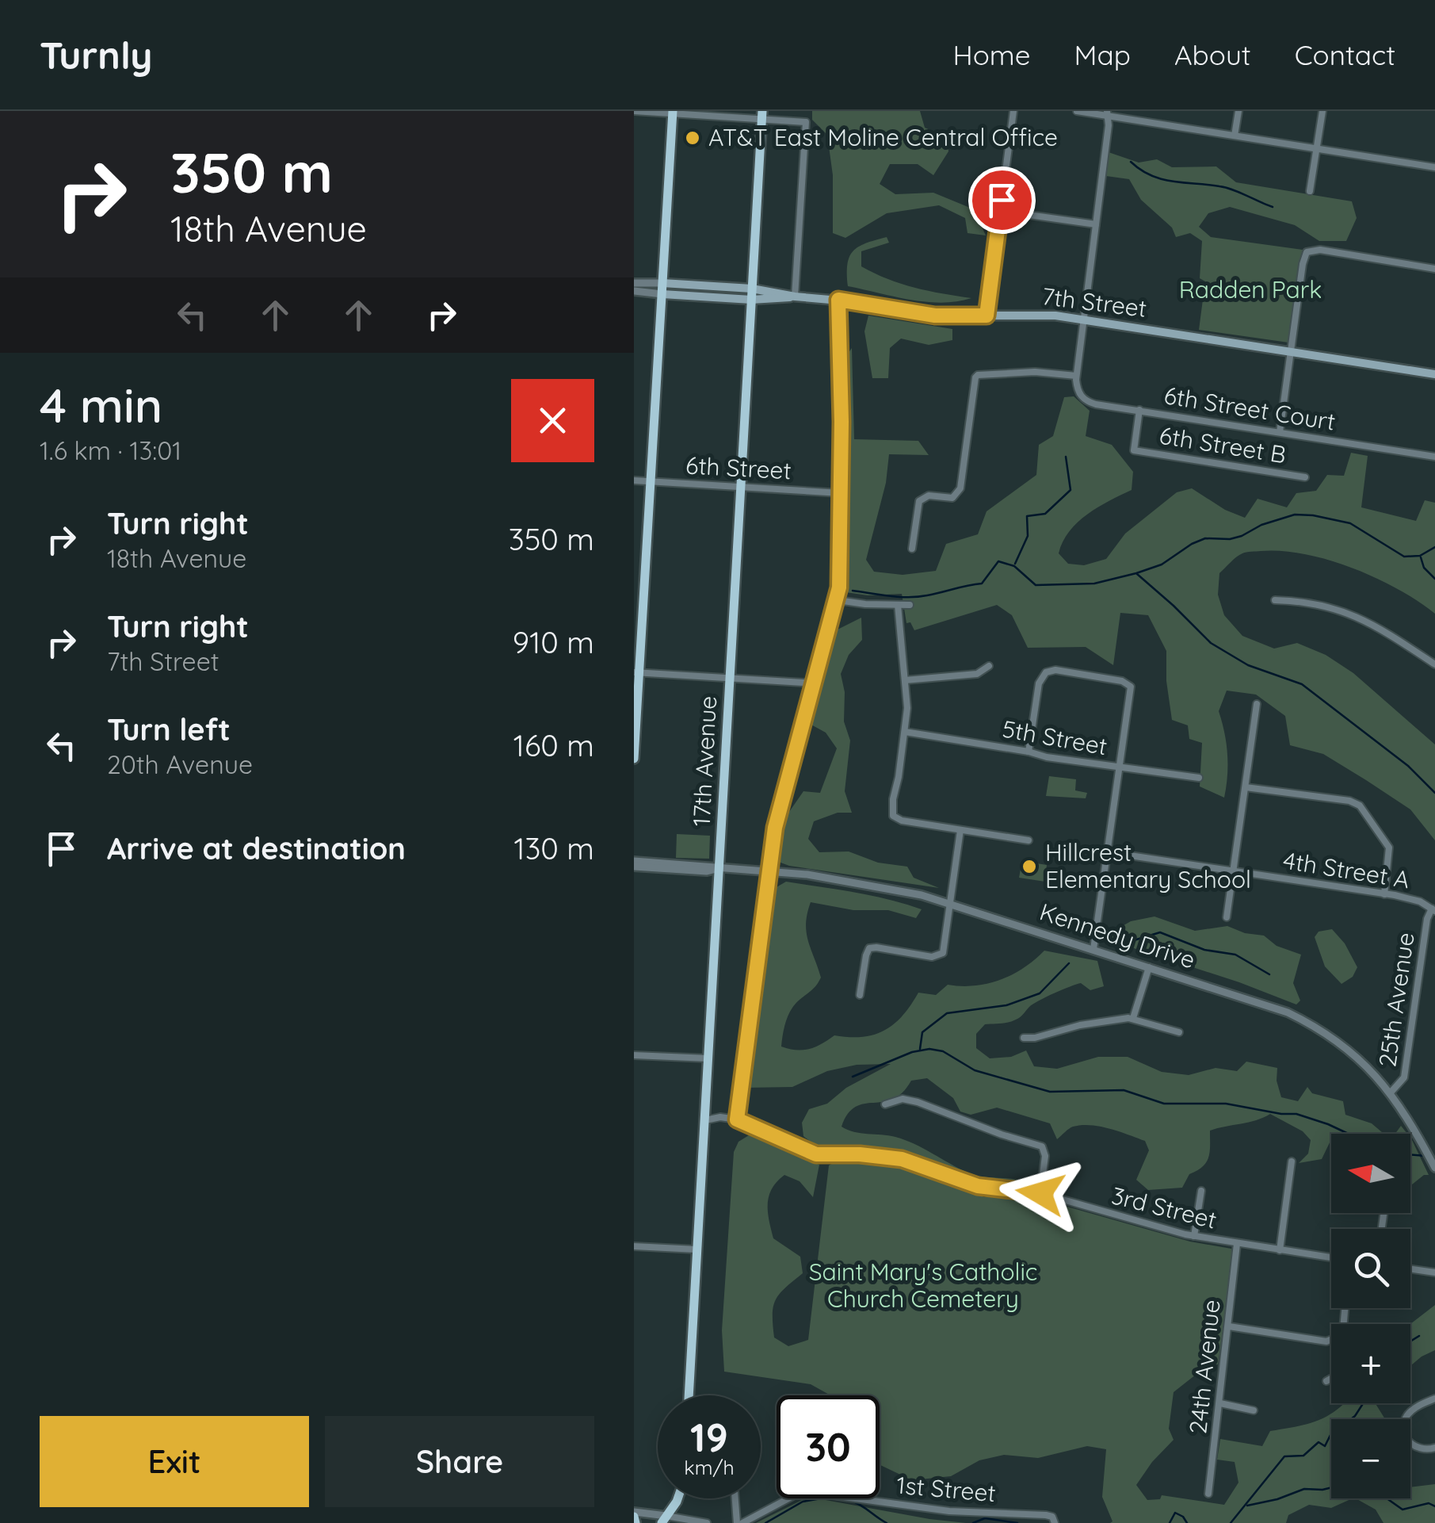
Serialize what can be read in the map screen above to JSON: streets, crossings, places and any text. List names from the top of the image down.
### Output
{
  "streets": {
    "main road": ["7th Street", "17th Avenue"],
    "street": [
      "6th Street Court",
      "6th Street B",
      "6th Street",
      "5th Street",
      "4th Street A",
      "Kennedy Drive",
      "25th Avenue",
      "3rd Street",
      "24th Avenue",
      "1st Street"
    ]
  },
  "crossings": [
    ["7th Street", "17th Avenue"],
    ["6th Street Court", "6th Street B"],
    ["6th Street", "17th Avenue"],
    ["17th Avenue", "Kennedy Drive"],
    ["17th Avenue", "3rd Street"],
    ["4th Street A", "25th Avenue"],
    ["Kennedy Drive", "25th Avenue"],
    ["3rd Street", "24th Avenue"]
  ],
  "parks": ["Radden Park", "Saint Mary's Catholic Church Cemetery"],
  "places": ["AT&T East Moline Central Office", "Hillcrest Elementary School"],
  "north": "left",
  "page": {
    "header": "Turnly",
    "nav": [
      "Home",
      "Map",
      "About",
      "Contact"
    ],
    "turn": ["350 m", "18th Avenue"],
    "heading": ["4 min", "1.6 km · 13:01"],
    "list": [
      {
        "name": "Turn right",
        "note": "18th Avenue",
        "value": "350 m"
      },
      {
        "name": "Turn right",
        "note": "7th Street",
        "value": "910 m"
      },
      {
        "name": "Turn left",
        "note": "20th Avenue",
        "value": "160 m"
      },
      {
        "name": "Arrive at destination",
        "value": "130 m"
      }
    ],
    "map_buttons": ["+", "−"],
    "speed": "19 km/h",
    "limit": "30",
    "buttons": ["Exit", "Share"]
  }
}
